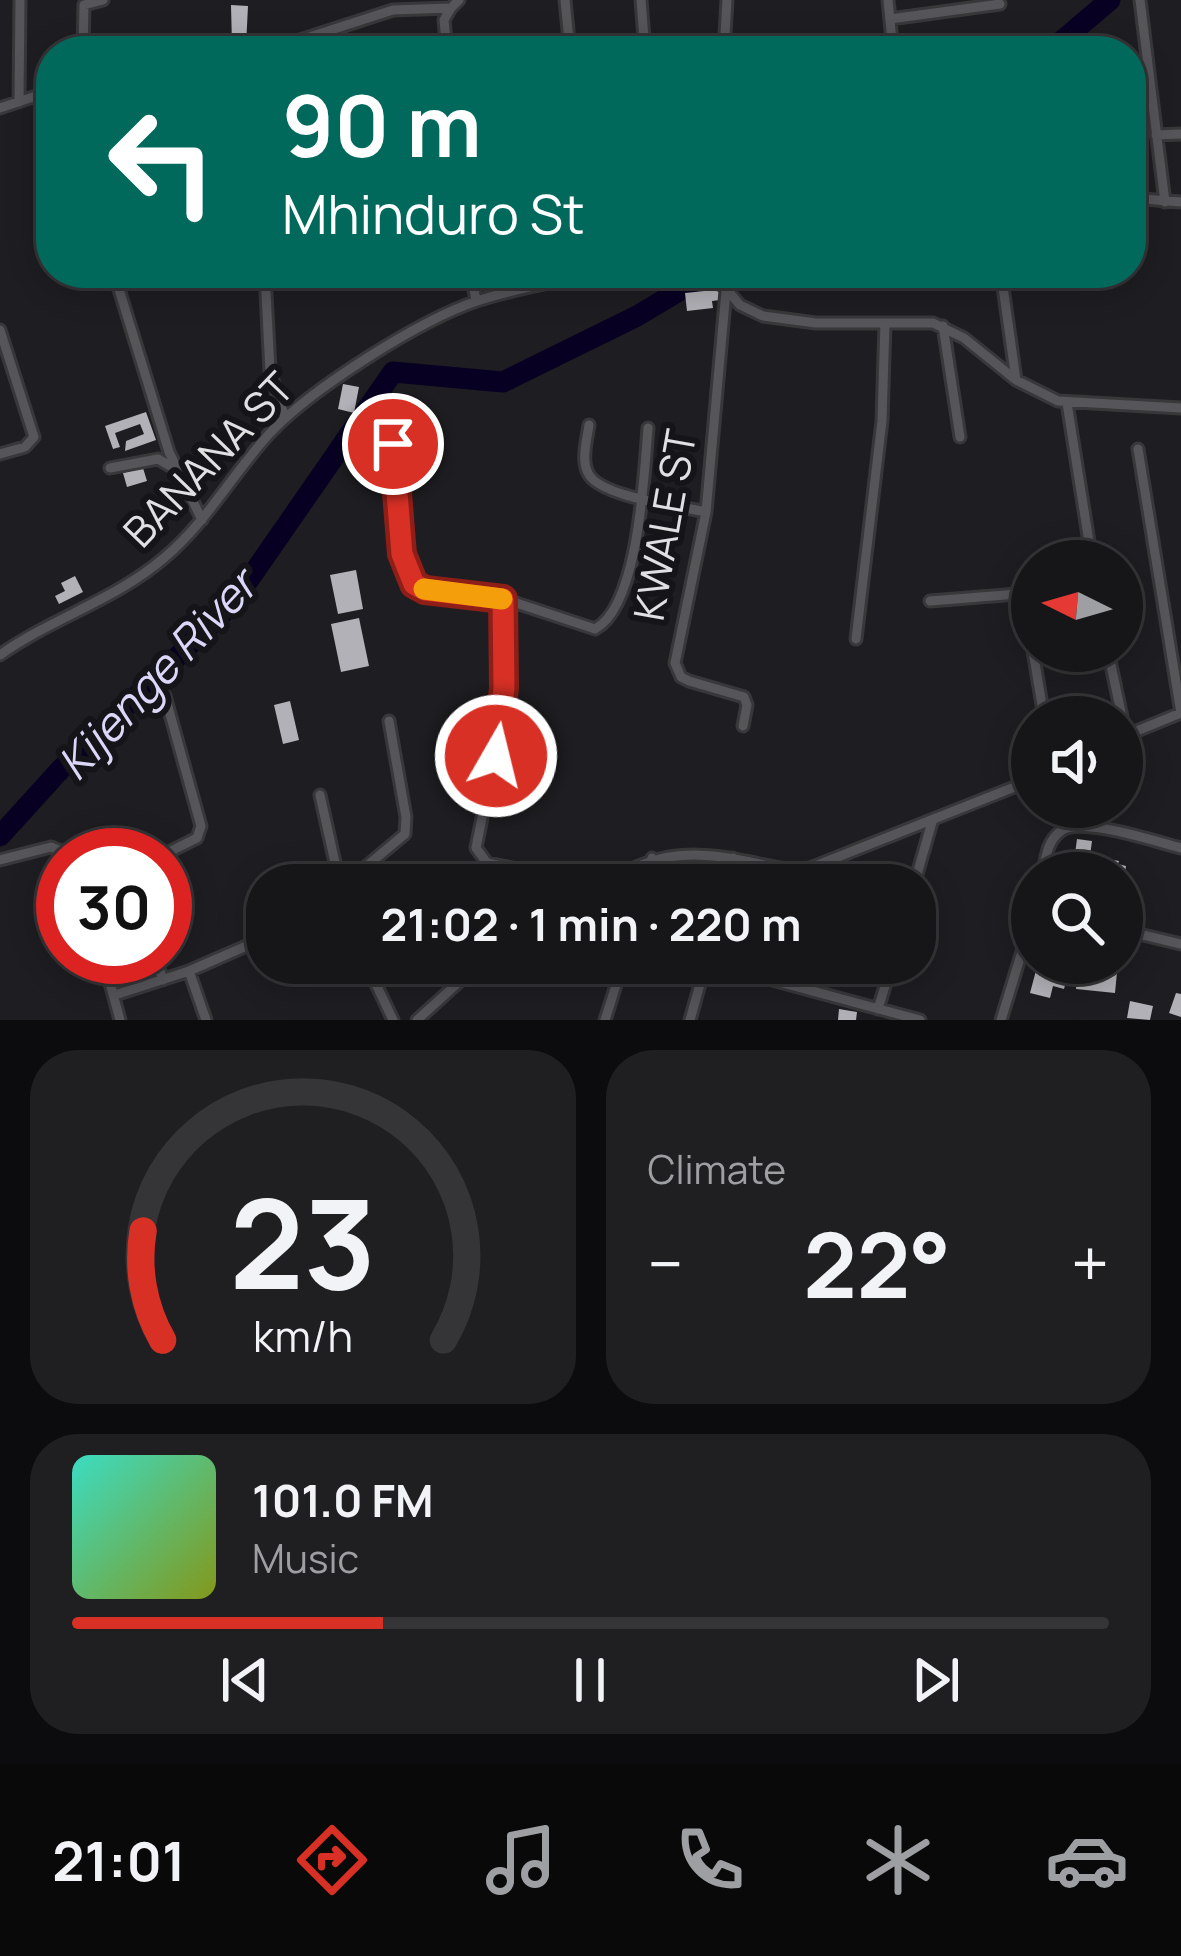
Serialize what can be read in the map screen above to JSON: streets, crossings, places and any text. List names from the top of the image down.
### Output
{
  "streets": {
    "street": ["BANANA ST", "KWALE ST"]
  },
  "water": ["Kijenge River"],
  "north": "left",
  "page": {
    "turn": ["90 m", "Mhinduro St"],
    "limit": "30",
    "trip": "21:02 · 1 min · 220 m",
    "tile": "Climate",
    "heat": ["−", "22°", "+"],
    "song": ["101.0 FM", "Music"],
    "tabs": "21:01",
    "gauge": ["23", "km/h"]
  }
}
